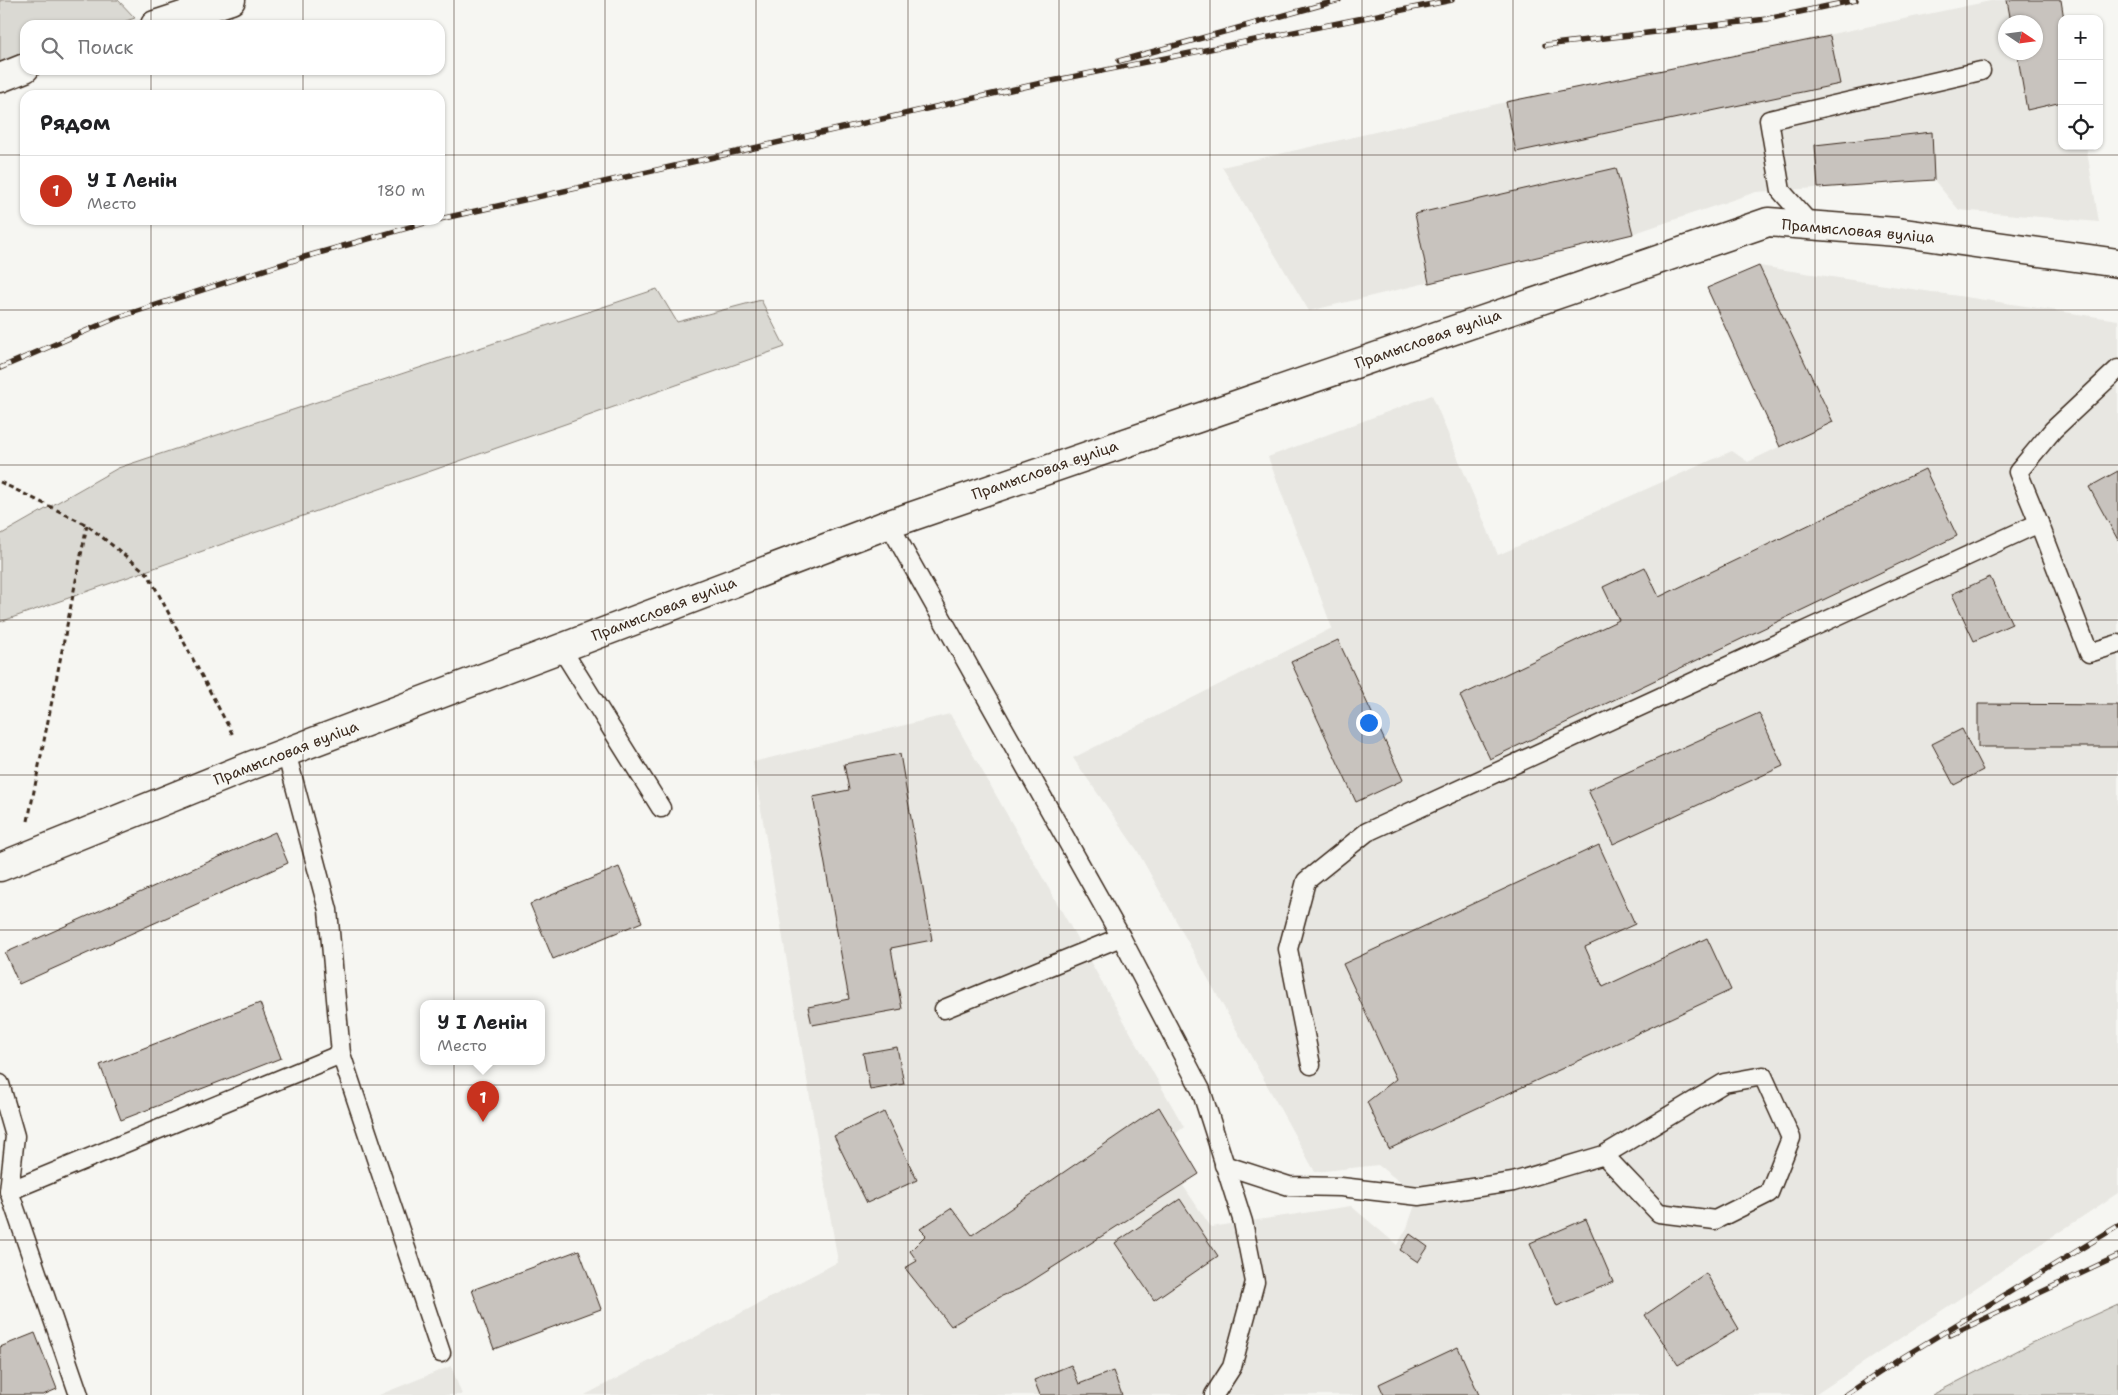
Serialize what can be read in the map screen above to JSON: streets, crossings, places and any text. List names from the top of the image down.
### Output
{
  "streets": {
    "street": ["Прамысловая вуліца"]
  },
  "north": "right",
  "page": {
    "map_buttons": ["+", "−"],
    "search": "Поиск",
    "heading": "Рядом",
    "list": [
      {
        "mark": "1",
        "name": "У І Ленін",
        "note": "Место",
        "value": "180 m"
      }
    ],
    "popup": ["У І Ленін", "Место"],
    "pins": "1"
  }
}
